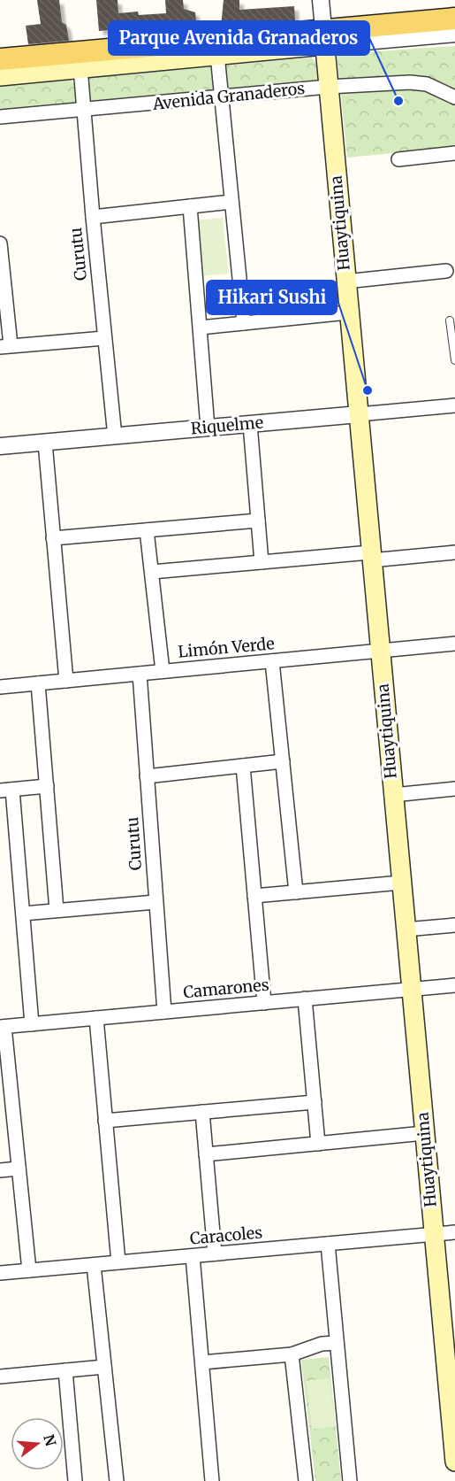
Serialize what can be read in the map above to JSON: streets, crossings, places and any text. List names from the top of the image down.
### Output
{
  "streets": {
    "main road": ["Huaytiquina"],
    "street": [
      "Avenida Granaderos",
      "Curutu",
      "Riquelme",
      "Limón Verde",
      "Camarones",
      "Caracoles"
    ]
  },
  "crossings": [
    ["Avenida Granaderos", "Huaytiquina"],
    ["Avenida Granaderos", "Curutu"],
    ["Huaytiquina", "Riquelme"],
    ["Huaytiquina", "Limón Verde"],
    ["Huaytiquina", "Camarones"],
    ["Huaytiquina", "Caracoles"],
    ["Curutu", "Riquelme"],
    ["Curutu", "Limón Verde"],
    ["Curutu", "Camarones"]
  ],
  "places": ["Parque Avenida Granaderos", "Hikari Sushi"],
  "north": "right"
}
